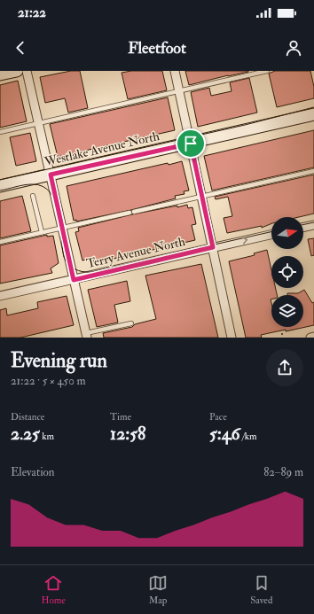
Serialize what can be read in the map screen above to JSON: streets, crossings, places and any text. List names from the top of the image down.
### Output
{
  "streets": {
    "main road": ["Westlake Avenue North"],
    "street": ["Terry Avenue North"]
  },
  "north": "right",
  "page": {
    "status": "21:22",
    "header": "Fleetfoot",
    "heading": ["Evening run", "21:22 · 5 × 450 m"],
    "stats": [
      ["Distance", "2.25 km"],
      ["Time", "12:58"],
      ["Pace", "5:46 /km"]
    ],
    "chart": ["Elevation", "82–89 m"],
    "tabs": ["Home", "Map", "Saved"]
  }
}
